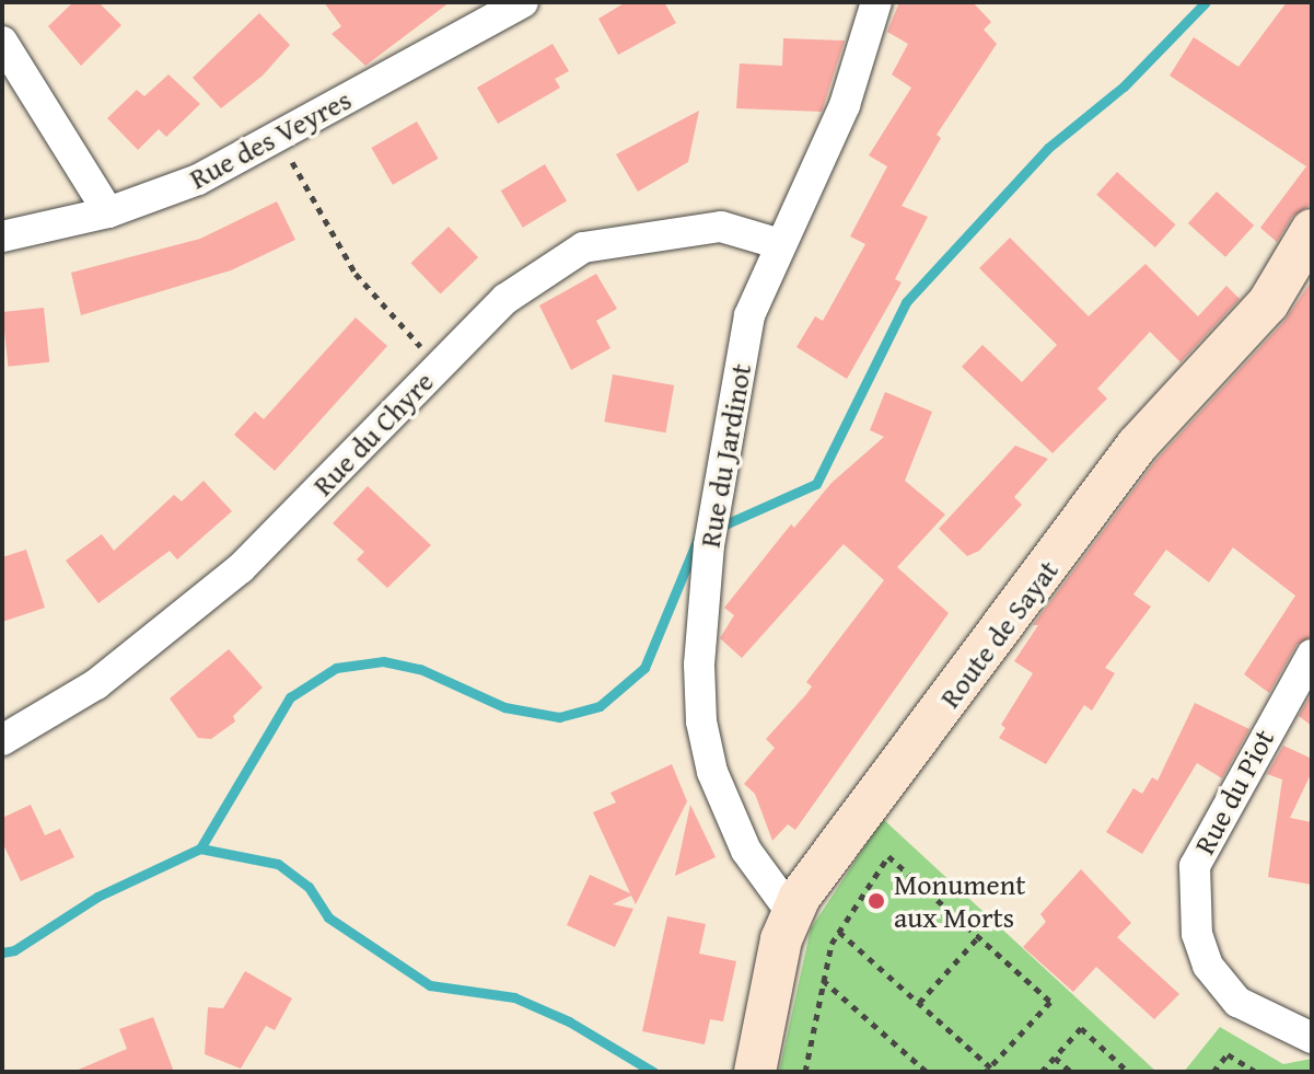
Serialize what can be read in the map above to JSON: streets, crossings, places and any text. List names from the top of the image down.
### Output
{
  "streets": {
    "street": [
      "Rue des Veyres",
      "Rue du Chyre",
      "Rue du Jardinot",
      "Route de Sayat",
      "Rue du Piot"
    ]
  },
  "crossings": [
    ["Rue du Chyre", "Rue du Jardinot"],
    ["Rue du Jardinot", "Route de Sayat"]
  ],
  "places": ["Monument aux Morts"]
}
